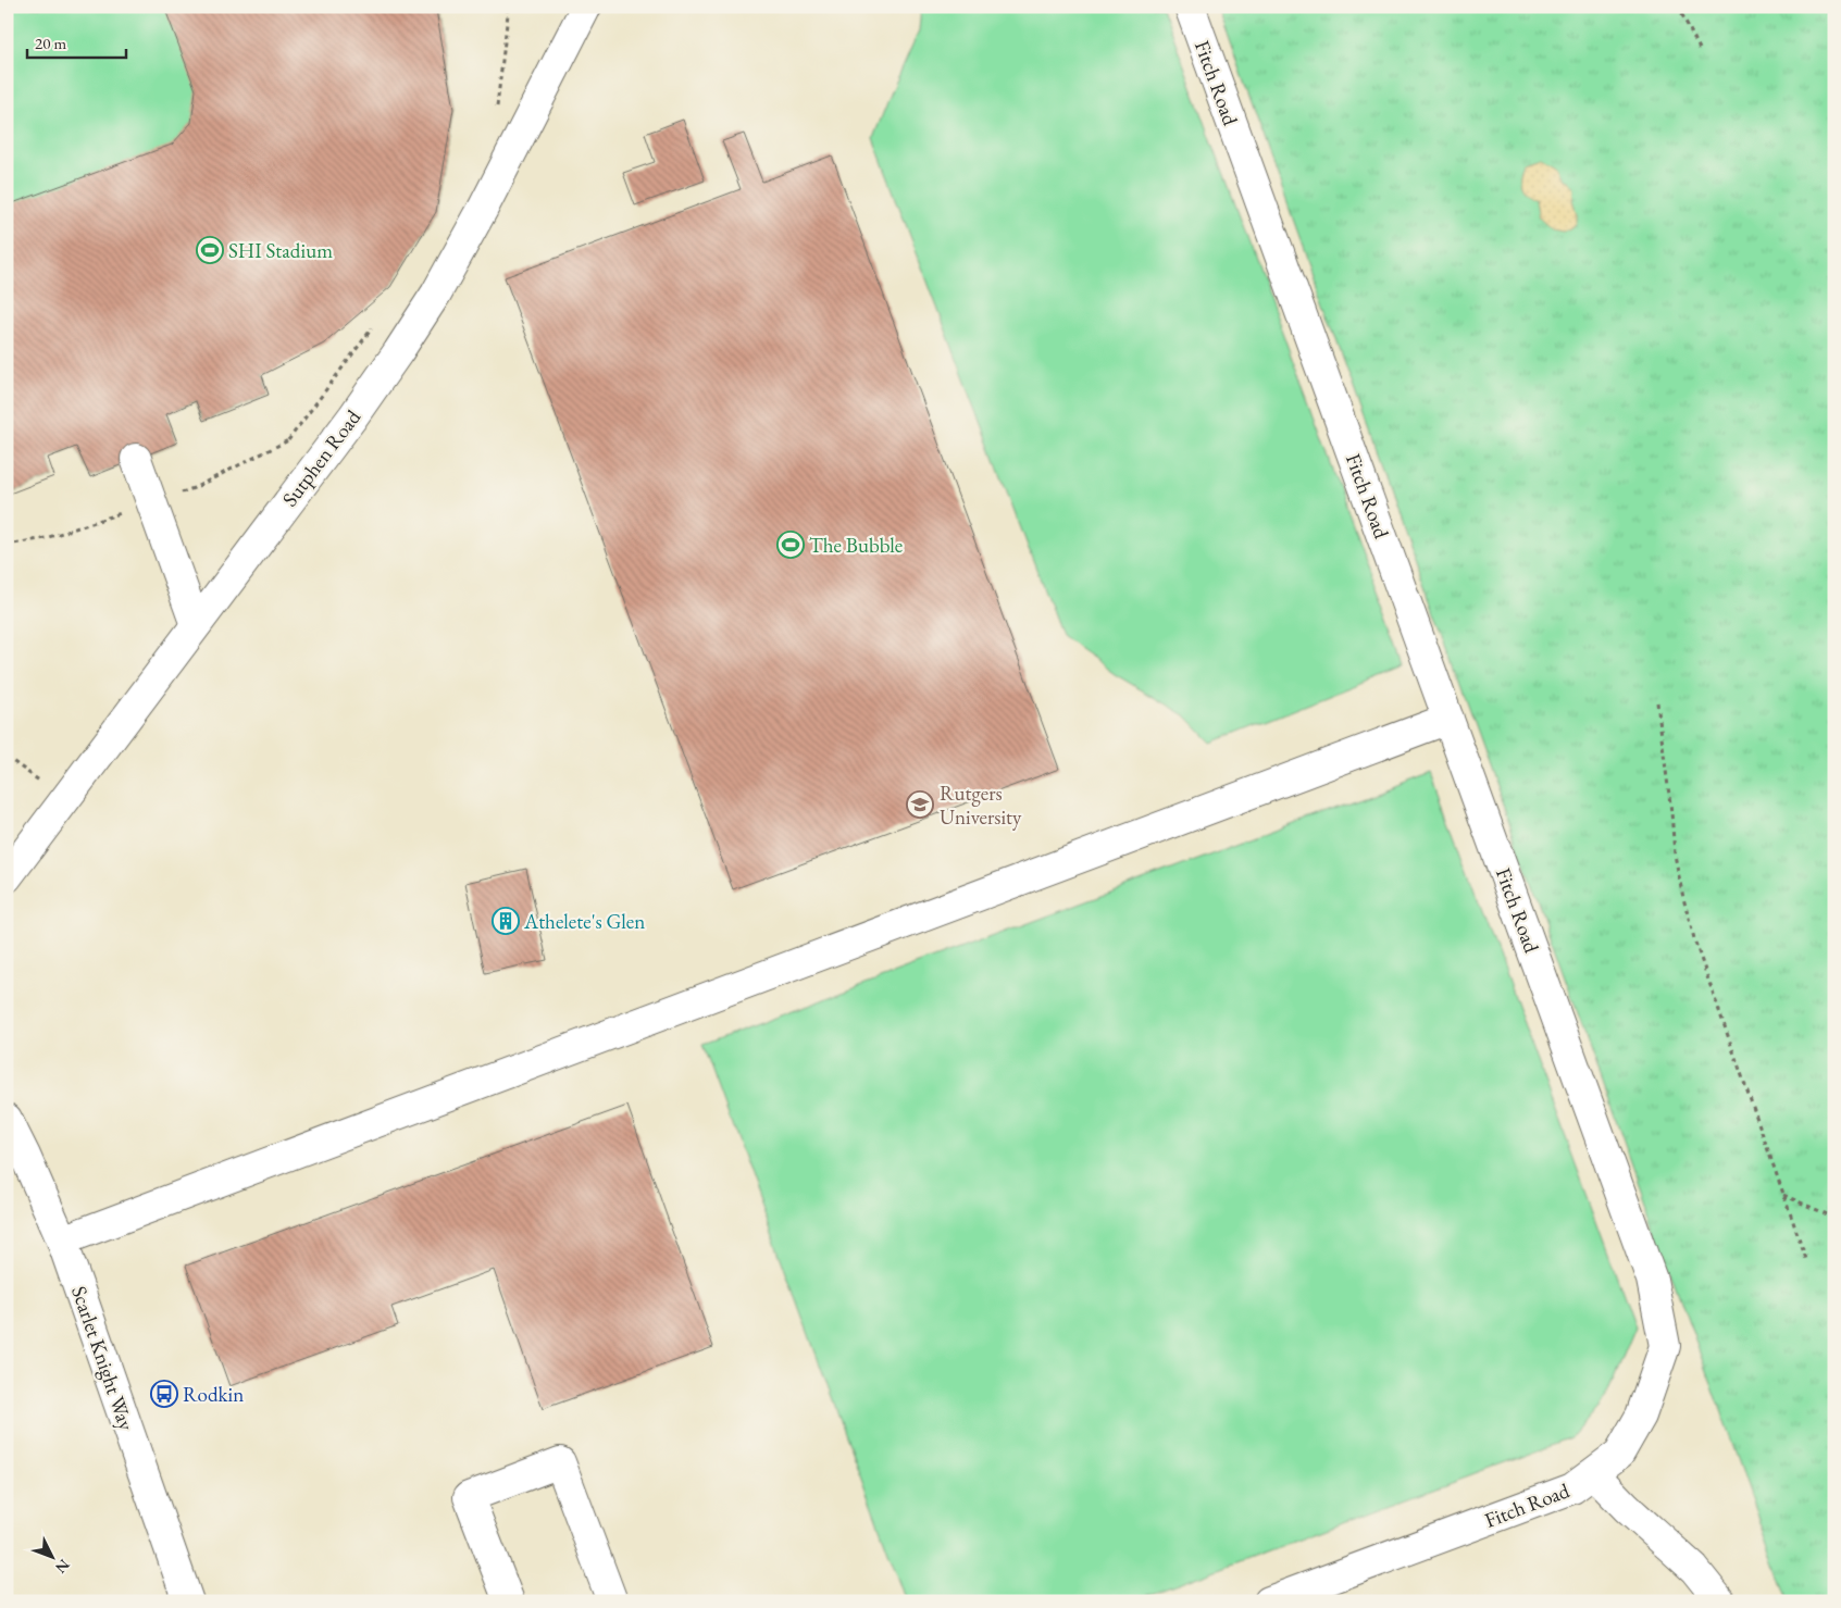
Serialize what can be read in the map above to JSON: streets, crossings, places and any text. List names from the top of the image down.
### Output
{
  "streets": {
    "street": ["Fitch Road", "Sutphen Road", "Scarlet Knight Way"]
  },
  "places": {
    "sports": ["SHI Stadium", "The Bubble"],
    "school or university": ["Rutgers University"],
    "building": ["Athelete's Glen"],
    "bus stop": ["Rodkin"]
  },
  "scale_bar": "20 m",
  "north": "bottom right"
}
